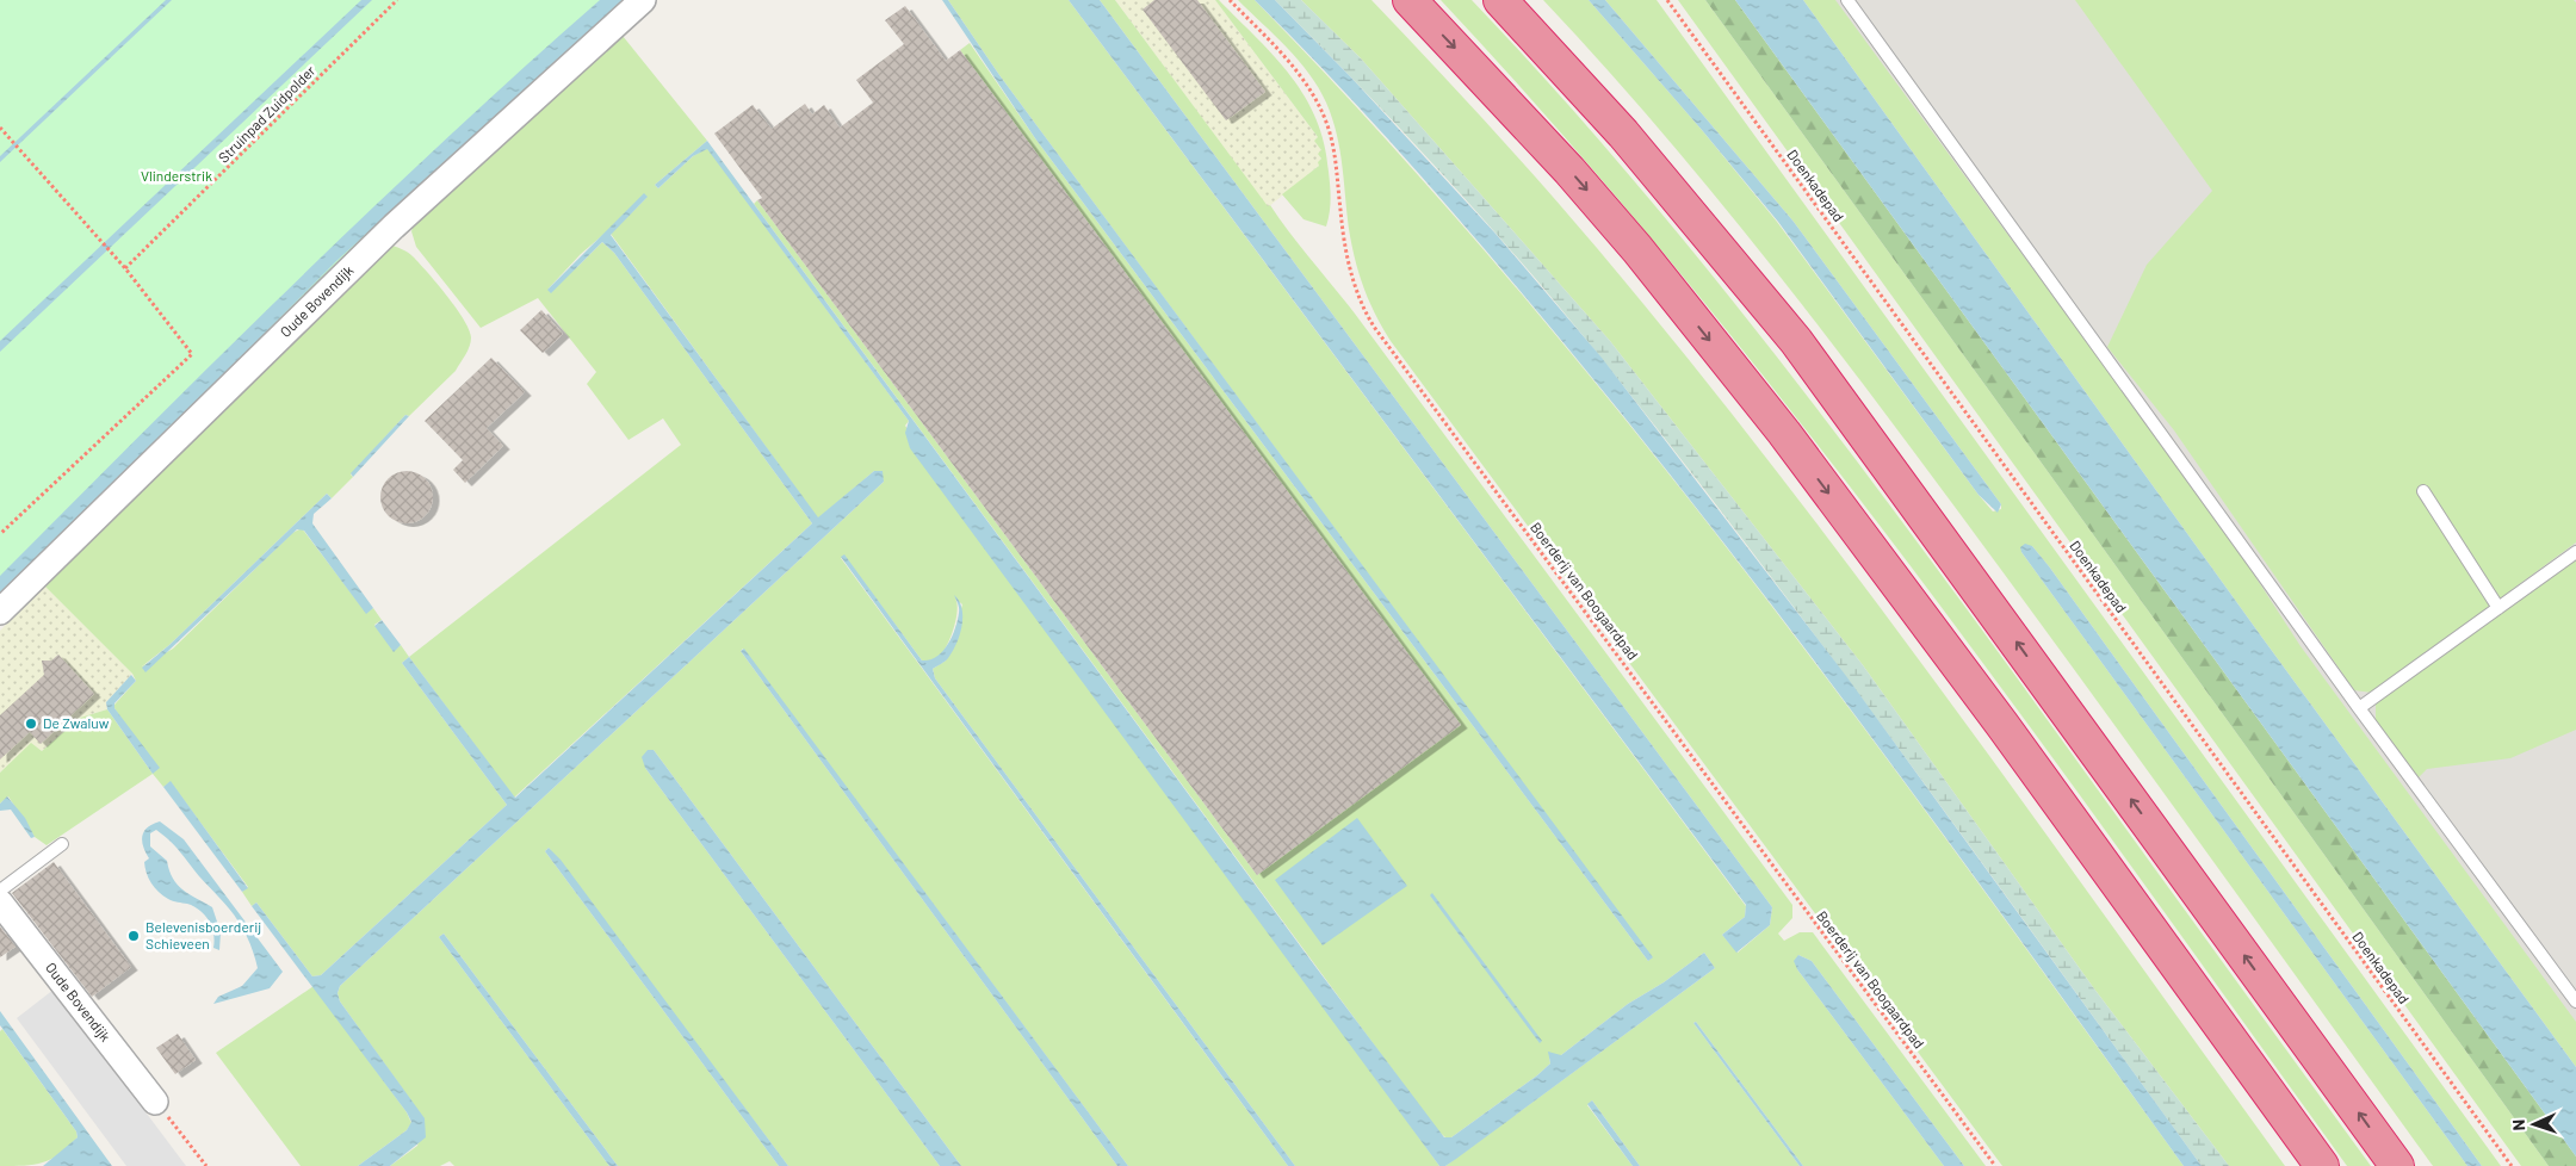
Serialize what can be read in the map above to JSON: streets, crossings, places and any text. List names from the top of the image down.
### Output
{
  "streets": {
    "street": ["Oude Bovendijk"],
    "path": ["Struinpad Zuidpolder", "Doenkadepad", "Boerderij van Boogaardpad"]
  },
  "parks": ["Vlinderstrik"],
  "places": ["De Zwaluw", "Belevenisboerderij Schieveen"],
  "north": "left"
}
